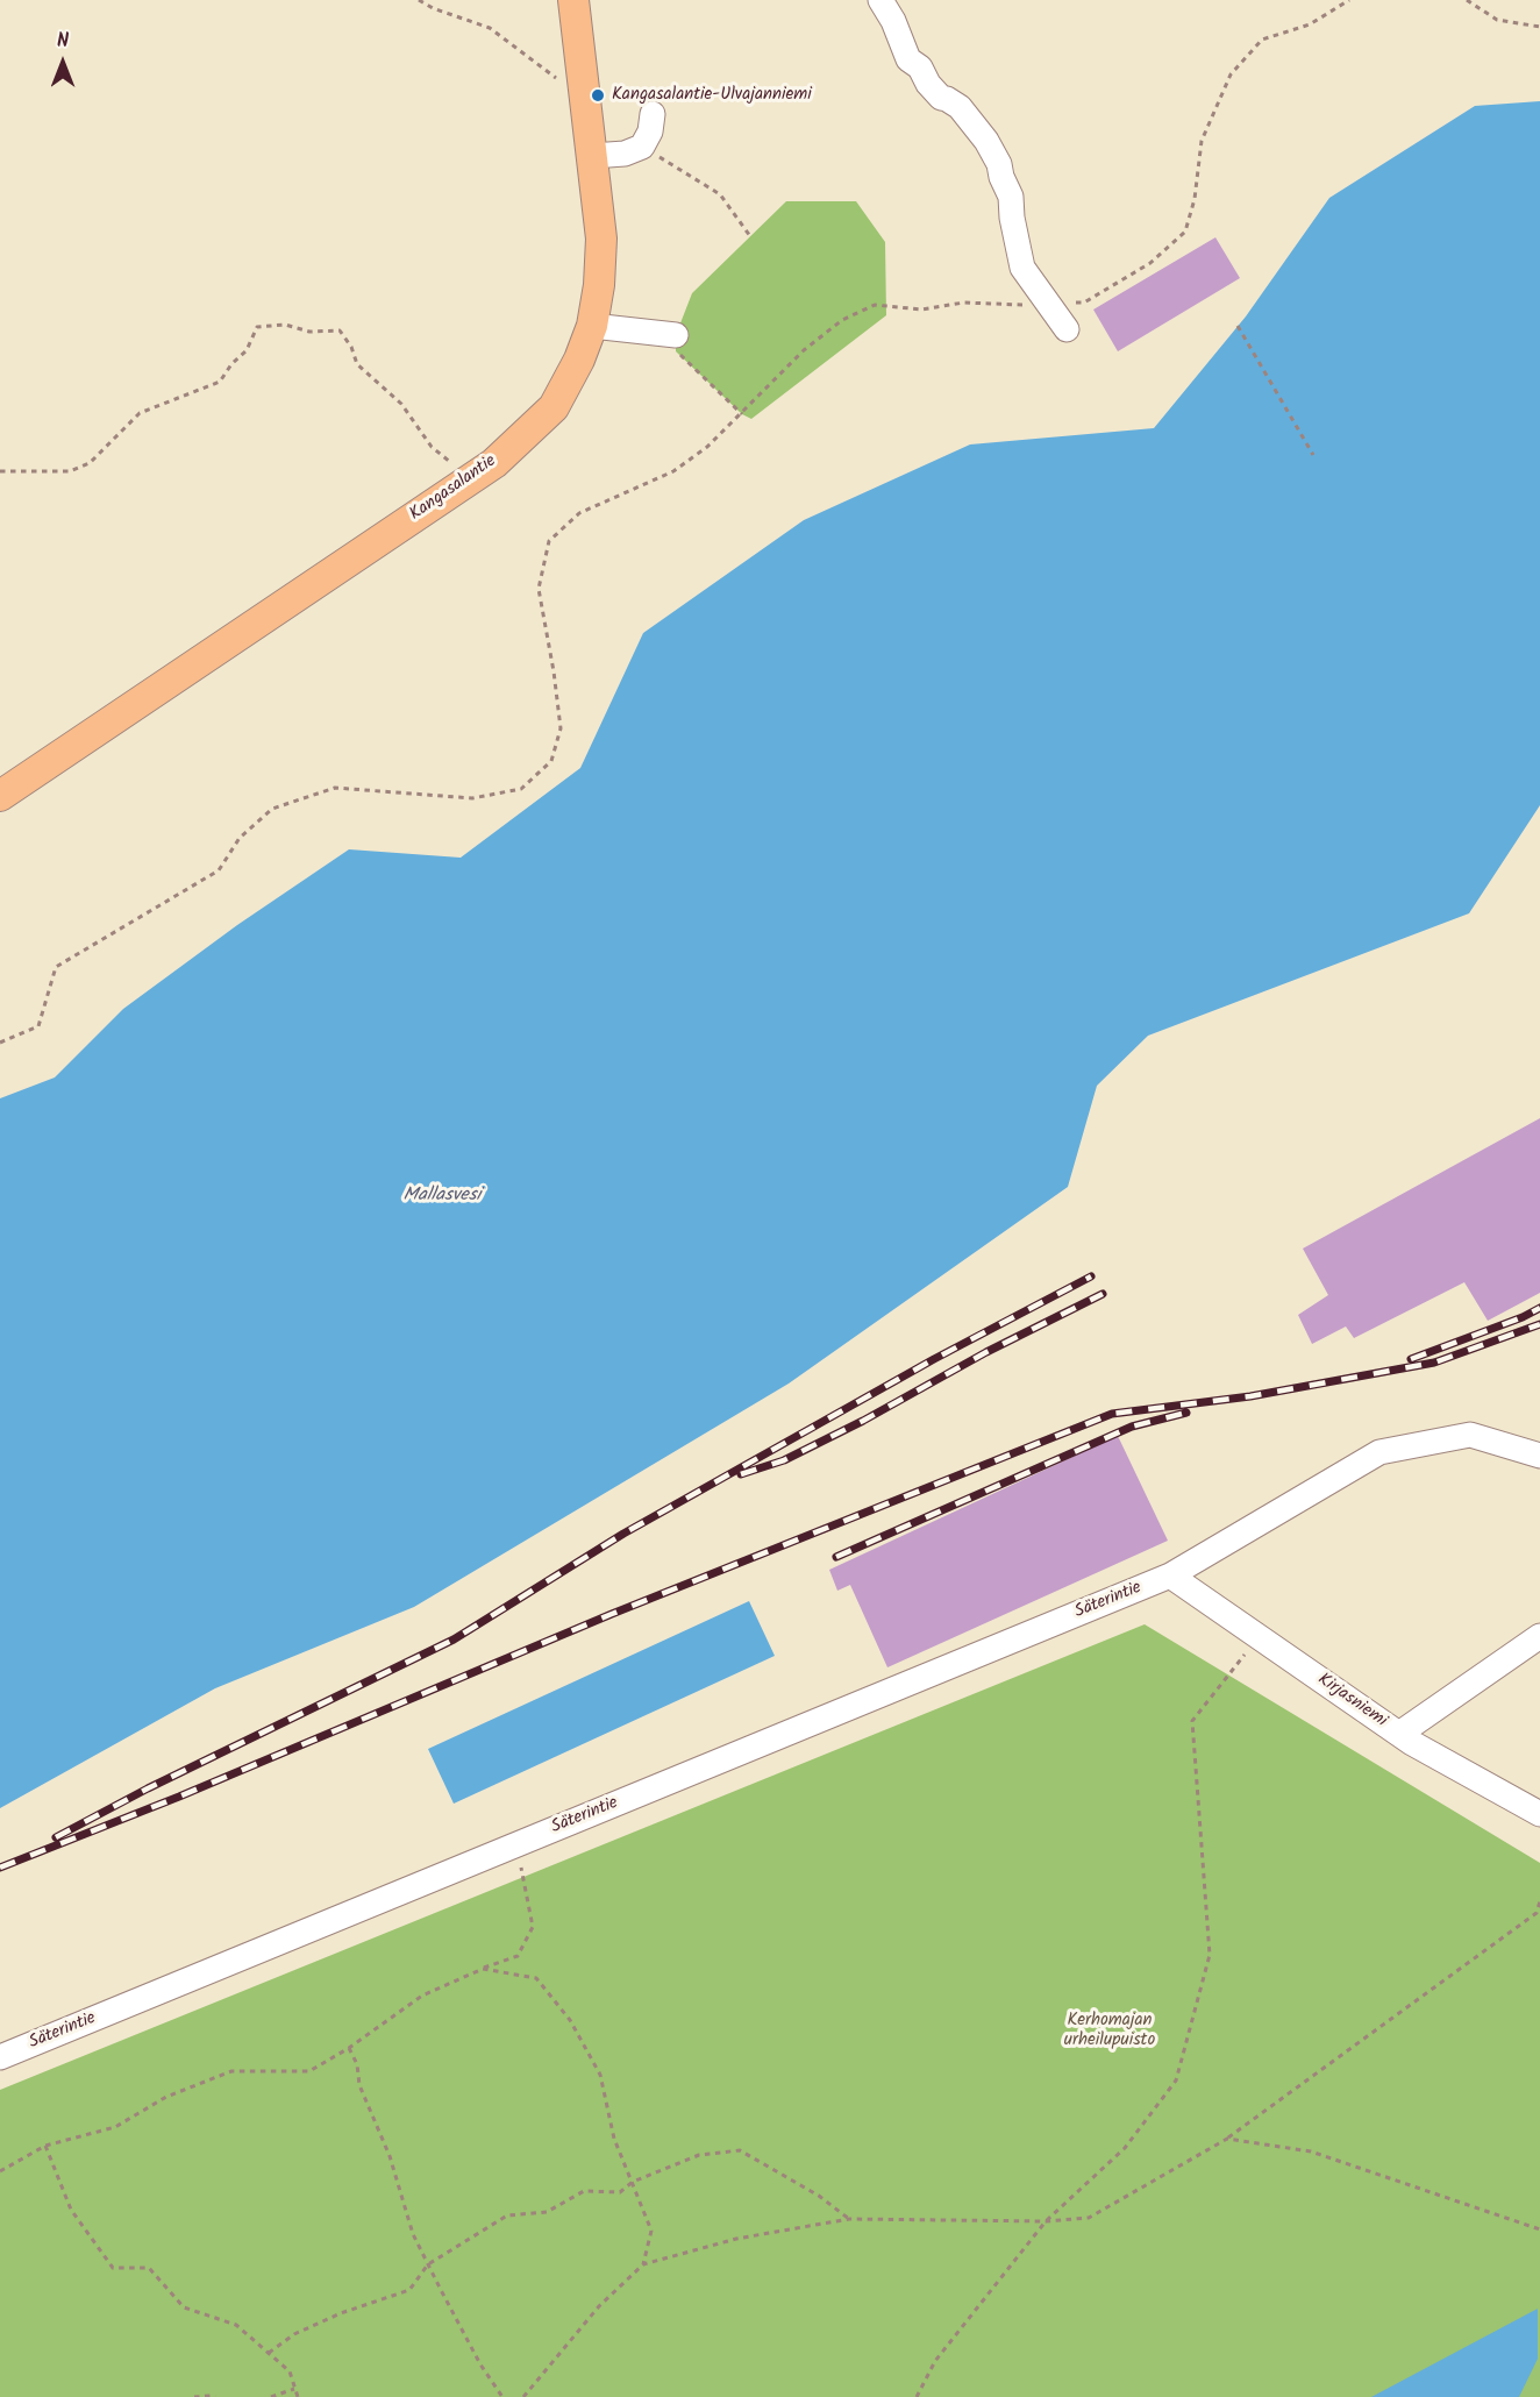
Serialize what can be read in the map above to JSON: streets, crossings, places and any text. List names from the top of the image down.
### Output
{
  "streets": {
    "main road": ["Kangasalantie"],
    "street": ["Säterintie", "Kirjasniemi"]
  },
  "crossings": [
    ["Säterintie", "Kirjasniemi"]
  ],
  "water": ["Mallasvesi"],
  "parks": ["Kerhomajan urheilupuisto"],
  "places": ["Kangasalantie-Ulvajanniemi"],
  "north": "top"
}
